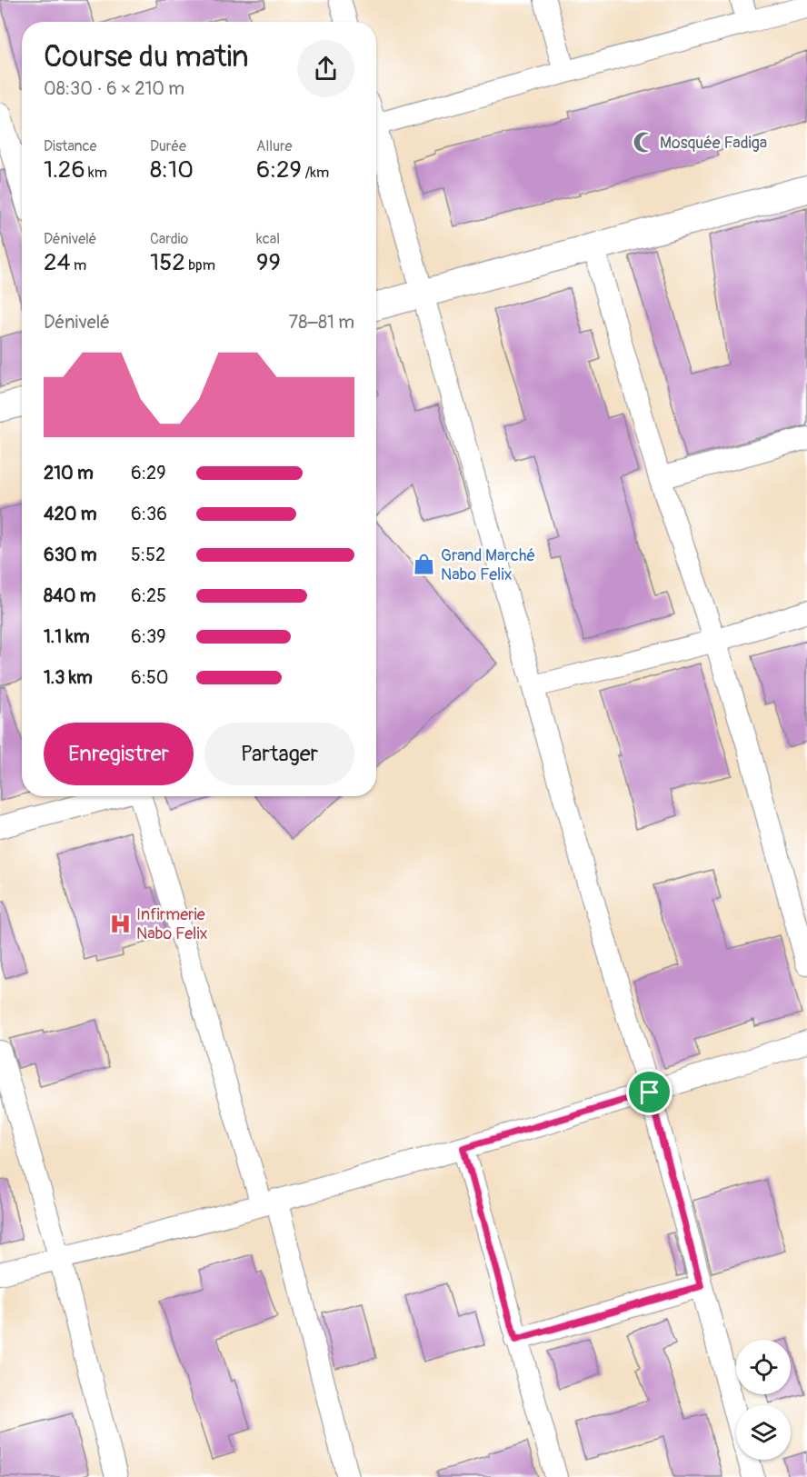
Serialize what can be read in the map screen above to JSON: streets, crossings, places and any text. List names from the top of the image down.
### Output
{
  "places": {
    "mosque": ["Mosquée Fadiga"],
    "shop": ["Grand Marché Nabo Felix"],
    "hospital": ["Infirmerie Nabo Felix"]
  },
  "page": {
    "heading": ["Course du matin", "08:30 · 6 × 210 m"],
    "stats": [
      ["Distance", "1.26 km"],
      ["Durée", "8:10"],
      ["Allure", "6:29 /km"],
      ["Dénivelé", "24 m"],
      ["Cardio", "152 bpm"],
      ["kcal", "99"]
    ],
    "chart": ["Dénivelé", "78–81 m"],
    "list": [
      {
        "name": "210 m",
        "note": "6:29"
      },
      {
        "name": "420 m",
        "note": "6:36"
      },
      {
        "name": "630 m",
        "note": "5:52"
      },
      {
        "name": "840 m",
        "note": "6:25"
      },
      {
        "name": "1.1 km",
        "note": "6:39"
      },
      {
        "name": "1.3 km",
        "note": "6:50"
      }
    ],
    "buttons": ["Enregistrer", "Partager"]
  }
}
